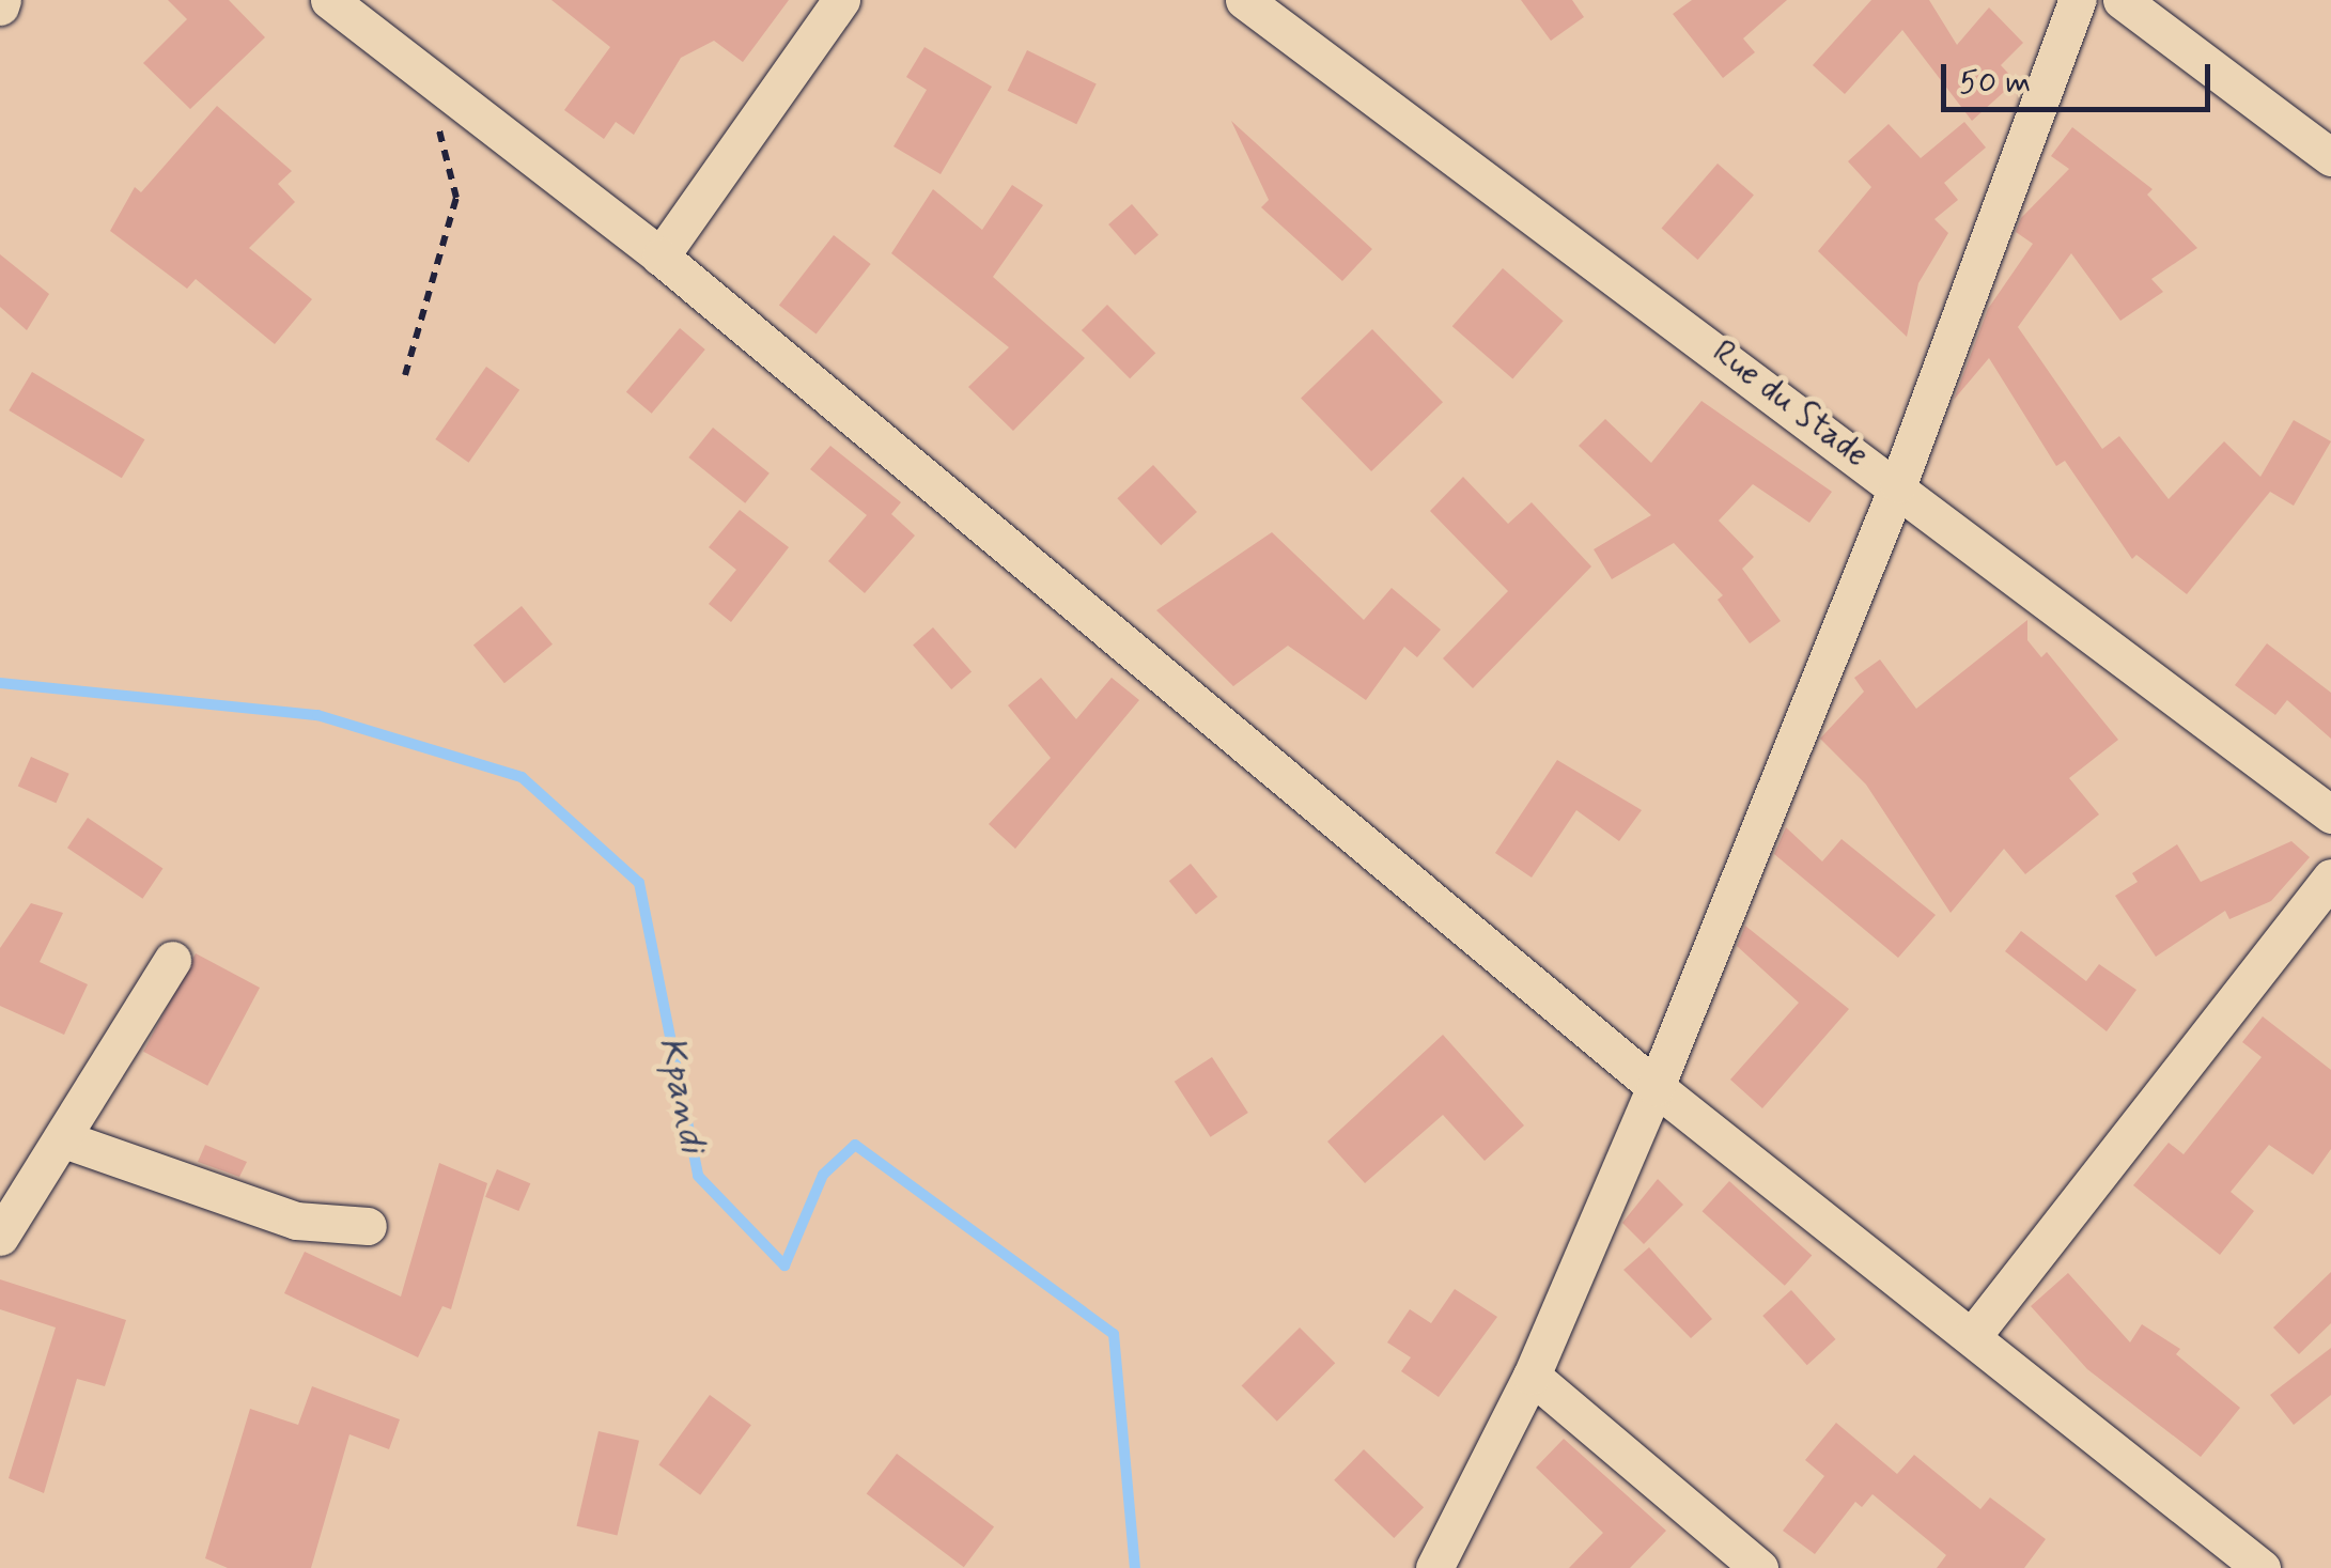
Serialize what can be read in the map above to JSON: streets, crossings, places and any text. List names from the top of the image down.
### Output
{
  "streets": {
    "street": ["Rue du Stade"]
  },
  "water": ["Kpandi"],
  "scale_bar": "50 m"
}
